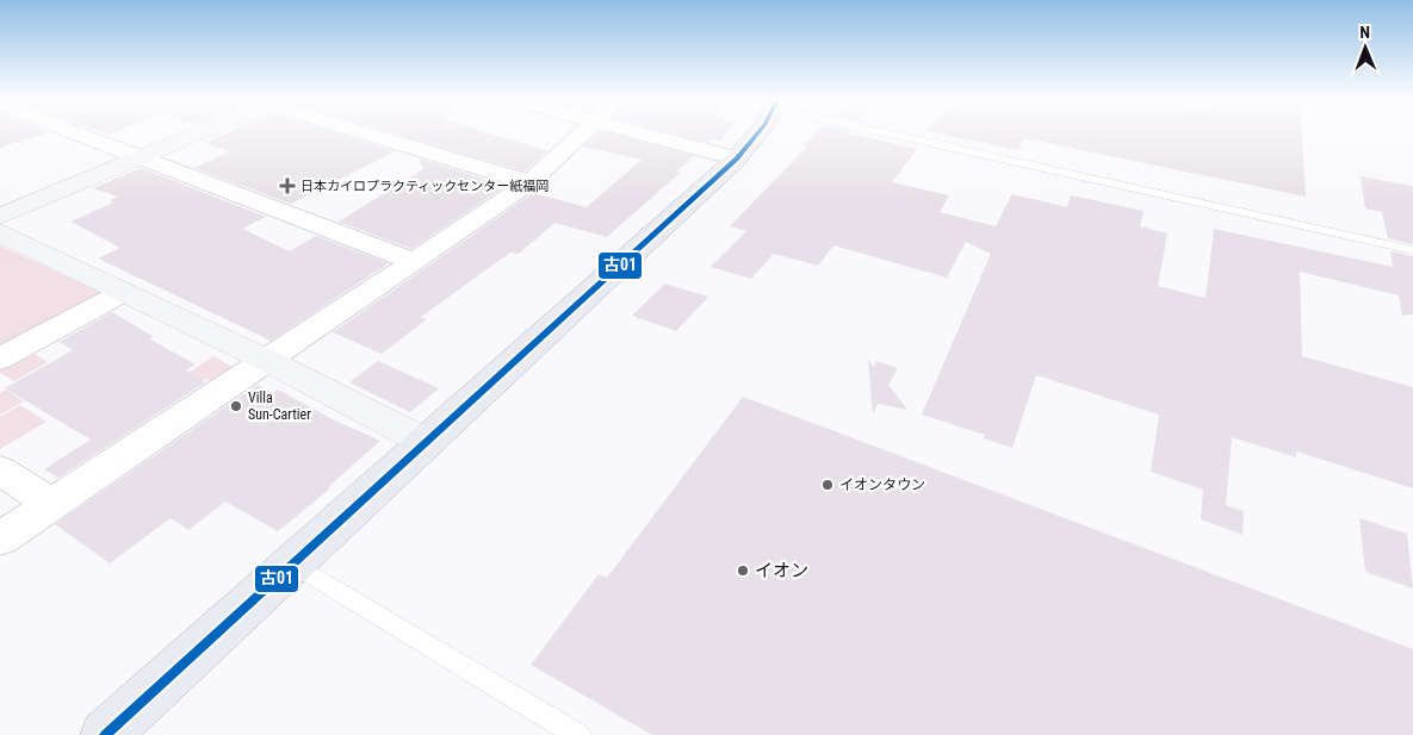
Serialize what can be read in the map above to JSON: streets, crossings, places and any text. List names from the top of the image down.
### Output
{
  "places": {
    "health": ["日本カイロプラクティックセンター紙福岡"],
    "other": ["Villa Sun-Cartier", "イオンタウン", "イオン"]
  },
  "lines": ["transit line 古01"],
  "north": "top"
}
